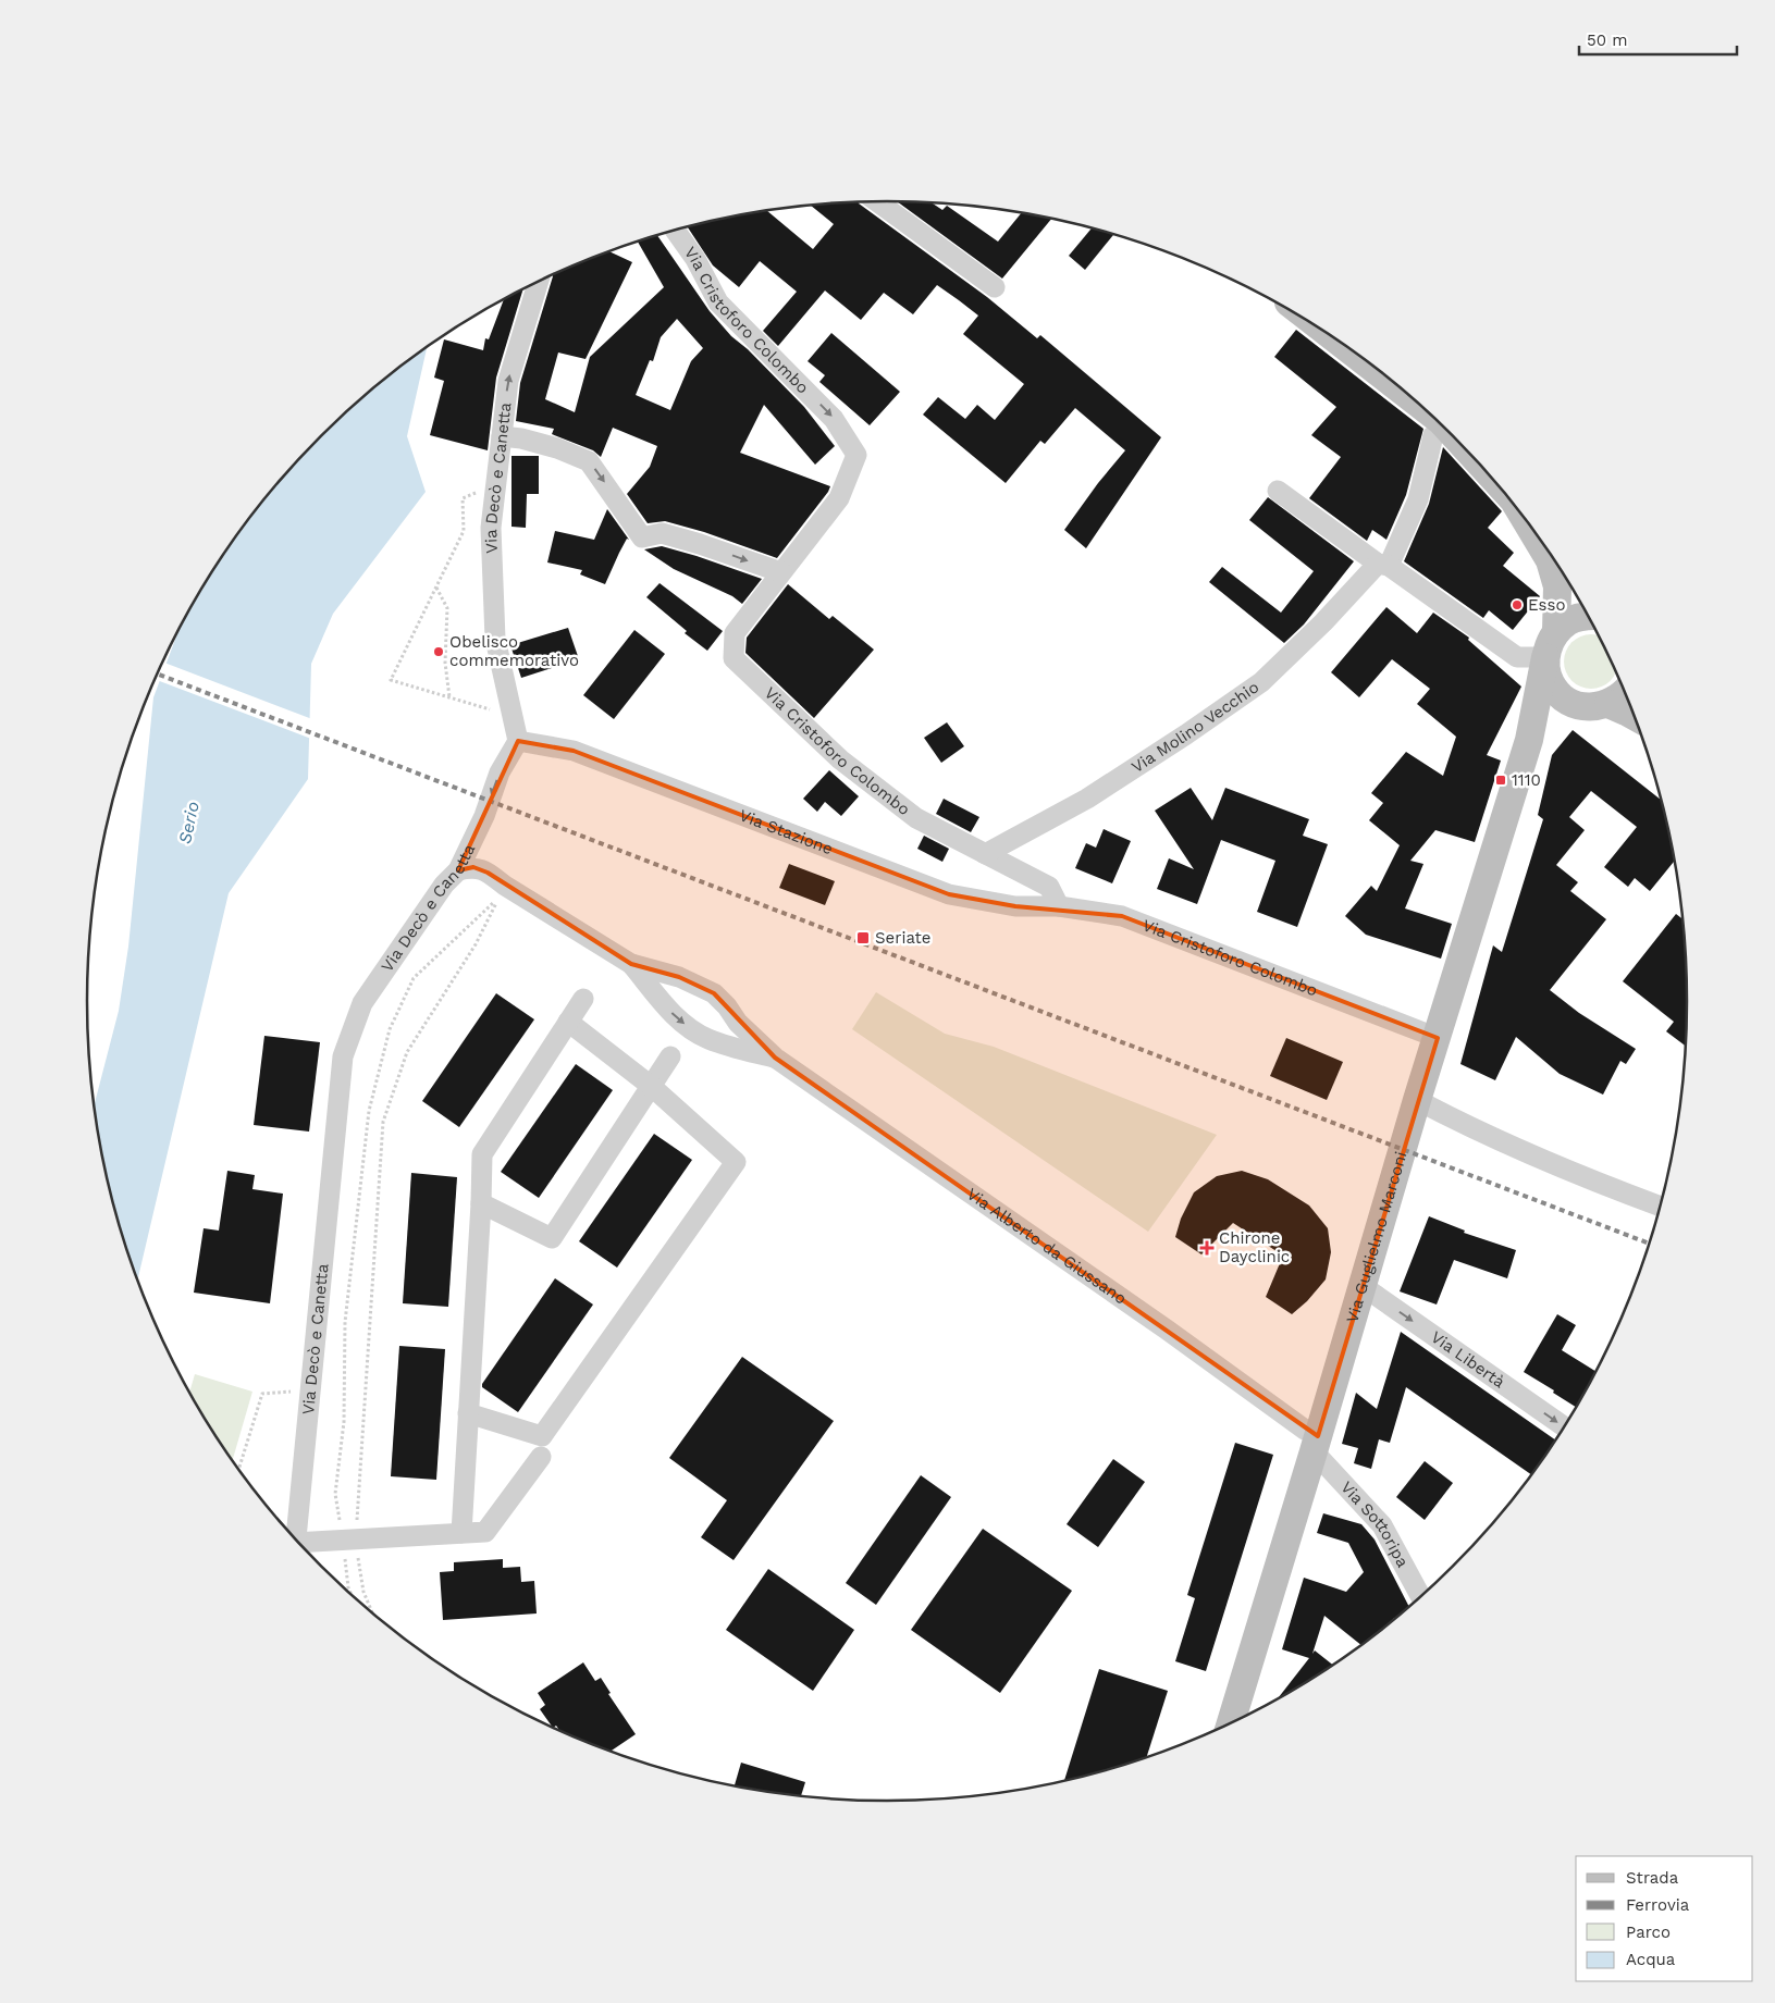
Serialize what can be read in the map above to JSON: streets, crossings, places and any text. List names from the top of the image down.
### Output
{
  "streets": {
    "main road": ["Via Guglielmo Marconi"],
    "street": [
      "Via Cristoforo Colombo",
      "Via Decò e Canetta",
      "Via Molino Vecchio",
      "Via Stazione",
      "Via Alberto da Giussano",
      "Via Libertà",
      "Via Sottoripa"
    ]
  },
  "crossings": [
    ["Via Cristoforo Colombo", "Via Molino Vecchio"],
    ["Via Cristoforo Colombo", "Via Stazione"],
    ["Via Cristoforo Colombo", "Via Guglielmo Marconi"],
    ["Via Decò e Canetta", "Via Stazione"],
    ["Via Guglielmo Marconi", "Via Alberto da Giussano"],
    ["Via Guglielmo Marconi", "Via Libertà"],
    ["Via Guglielmo Marconi", "Via Sottoripa"],
    ["Via Alberto da Giussano", "Via Sottoripa"]
  ],
  "one_way": ["Via Libertà"],
  "water": ["Serio"],
  "places": {
    "other": ["Esso", "Obelisco commemorativo"],
    "transit": ["1110", "Seriate"],
    "health": ["Chirone Dayclinic"]
  },
  "legend": [
    "Strada",
    "Ferrovia",
    "Parco",
    "Acqua"
  ],
  "scale_bar": "50 m"
}
